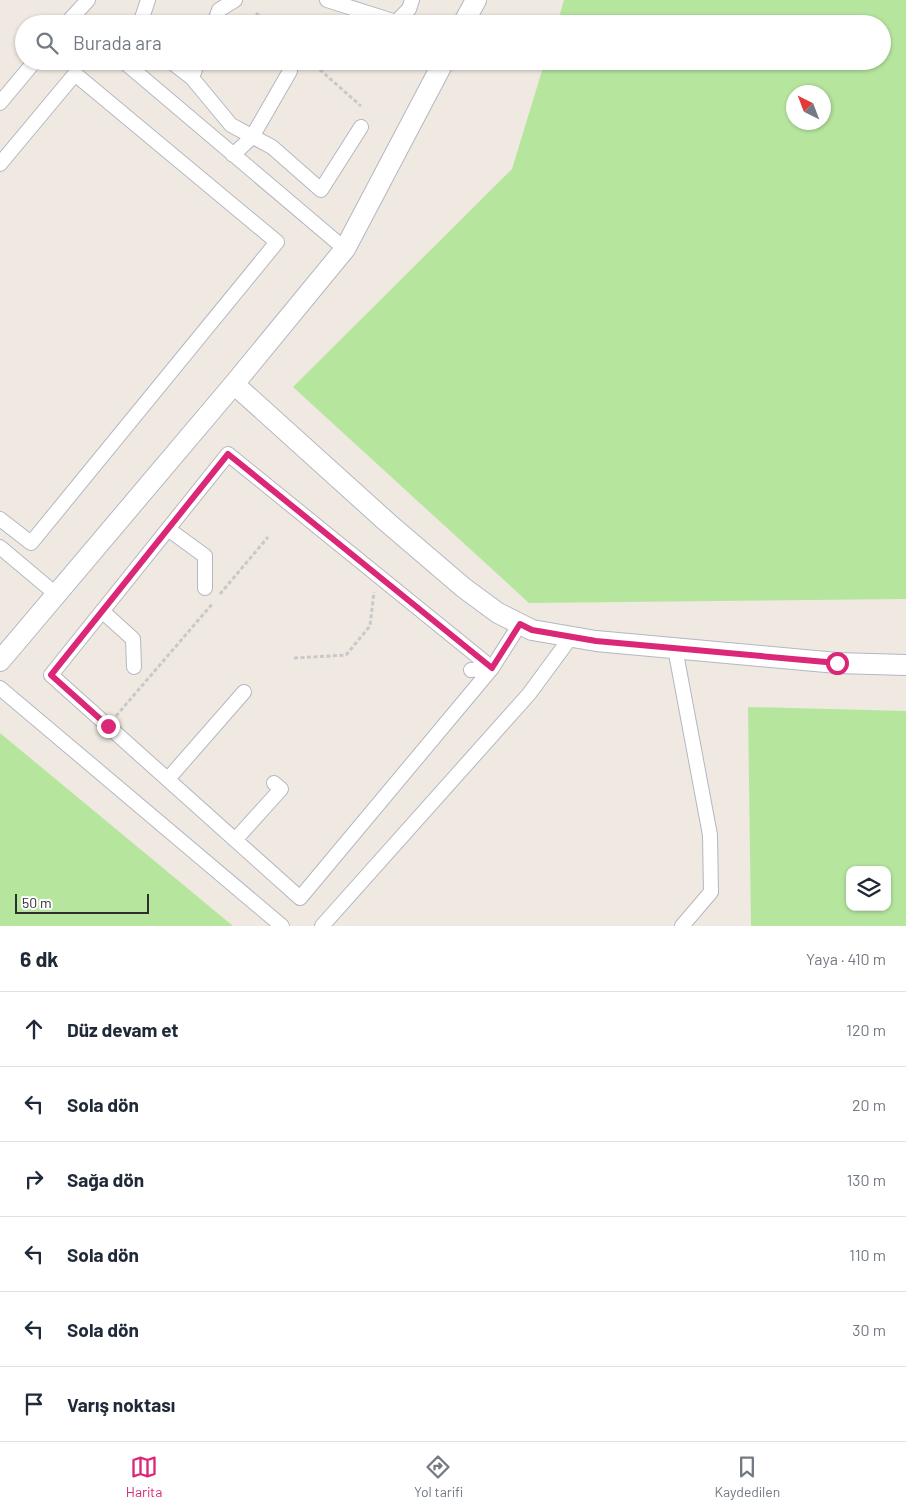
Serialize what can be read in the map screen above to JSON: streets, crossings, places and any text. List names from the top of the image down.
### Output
{
  "scale_bar": "50 m",
  "north": "top left",
  "page": {
    "search": "Burada ara",
    "scale": "50 m",
    "heading": ["6 dk", "Yaya · 410 m"],
    "list": [
      ["Düz devam et", "120 m"],
      ["Sola dön", "20 m"],
      ["Sağa dön", "130 m"],
      ["Sola dön", "110 m"],
      ["Sola dön", "30 m"],
      "Varış noktası"
    ],
    "nav": ["Harita", "Yol tarifi", "Kaydedilen"]
  }
}
